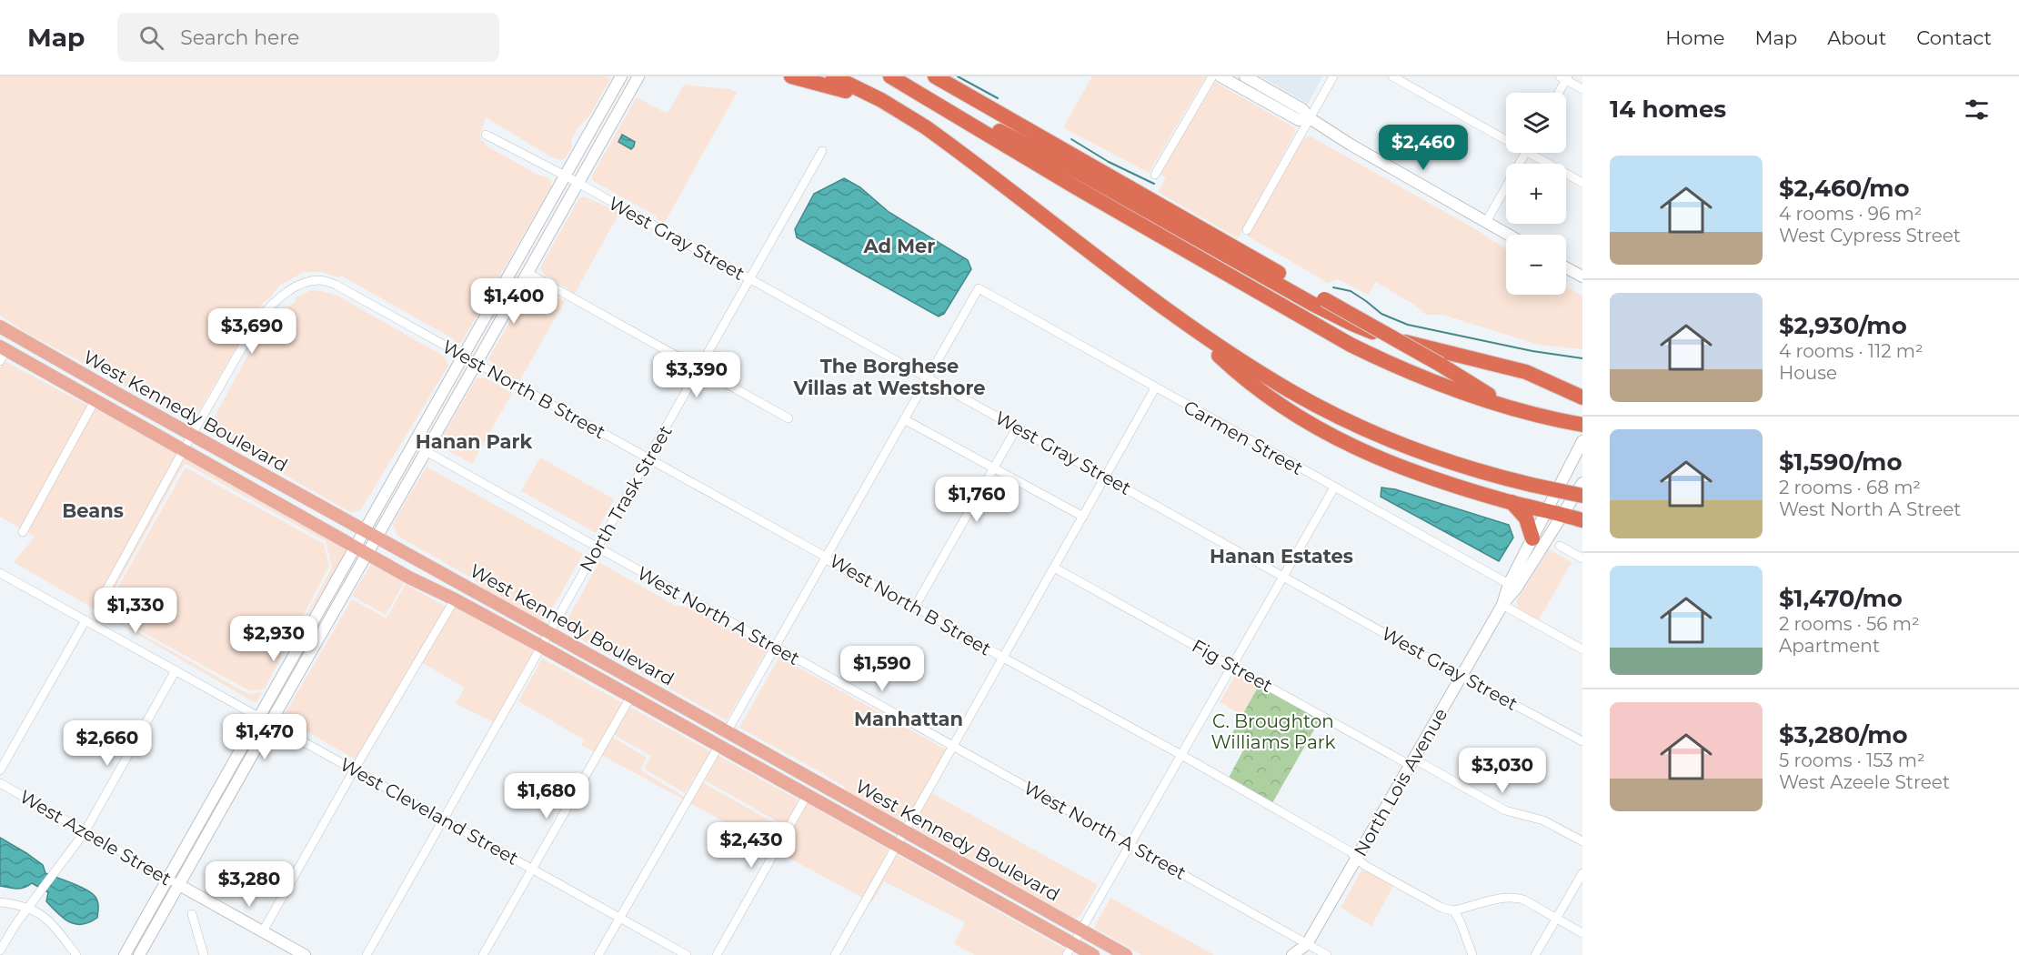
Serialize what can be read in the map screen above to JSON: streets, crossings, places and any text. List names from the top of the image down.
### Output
{
  "streets": {
    "main road": ["West Kennedy Boulevard"],
    "street": [
      "West Gray Street",
      "West North B Street",
      "Carmen Street",
      "North Trask Street",
      "West North A Street",
      "Fig Street",
      "North Lois Avenue",
      "West Cleveland Street",
      "West Azeele Street"
    ]
  },
  "crossings": [
    ["West Gray Street", "Carmen Street"],
    ["West Gray Street", "North Trask Street"],
    ["West Gray Street", "North Lois Avenue"],
    ["West North B Street", "West Kennedy Boulevard"],
    ["West North B Street", "North Trask Street"],
    ["West North B Street", "North Lois Avenue"],
    ["West Kennedy Boulevard", "North Trask Street"],
    ["Carmen Street", "North Lois Avenue"],
    ["North Trask Street", "West North A Street"],
    ["North Trask Street", "West Cleveland Street"],
    ["West North A Street", "North Lois Avenue"],
    ["Fig Street", "North Lois Avenue"]
  ],
  "districts": [
    "Ad Mer",
    "The Borghese Villas at Westshore",
    "Hanan Park",
    "Beans",
    "Hanan Estates",
    "Manhattan"
  ],
  "parks": ["C. Broughton Williams Park"],
  "page": {
    "header": "Map",
    "search": "Search here",
    "nav": [
      "Home",
      "Map",
      "About",
      "Contact"
    ],
    "heading": "14 homes",
    "map_buttons": ["+", "−"],
    "price": [
      "$2,460",
      "$1,400",
      "$3,690",
      "$3,390",
      "$1,760",
      "$1,330",
      "$2,930",
      "$1,590",
      "$1,470",
      "$2,660",
      "$3,030",
      "$1,680",
      "$2,430",
      "$3,280"
    ],
    "list": [
      {
        "name": "$2,460/mo",
        "note": "4 rooms · 96 m² · West Cypress Street"
      },
      {
        "name": "$2,930/mo",
        "note": "4 rooms · 112 m² · House"
      },
      {
        "name": "$1,590/mo",
        "note": "2 rooms · 68 m² · West North A Street"
      },
      {
        "name": "$1,470/mo",
        "note": "2 rooms · 56 m² · Apartment"
      },
      {
        "name": "$3,280/mo",
        "note": "5 rooms · 153 m² · West Azeele Street"
      }
    ]
  }
}
